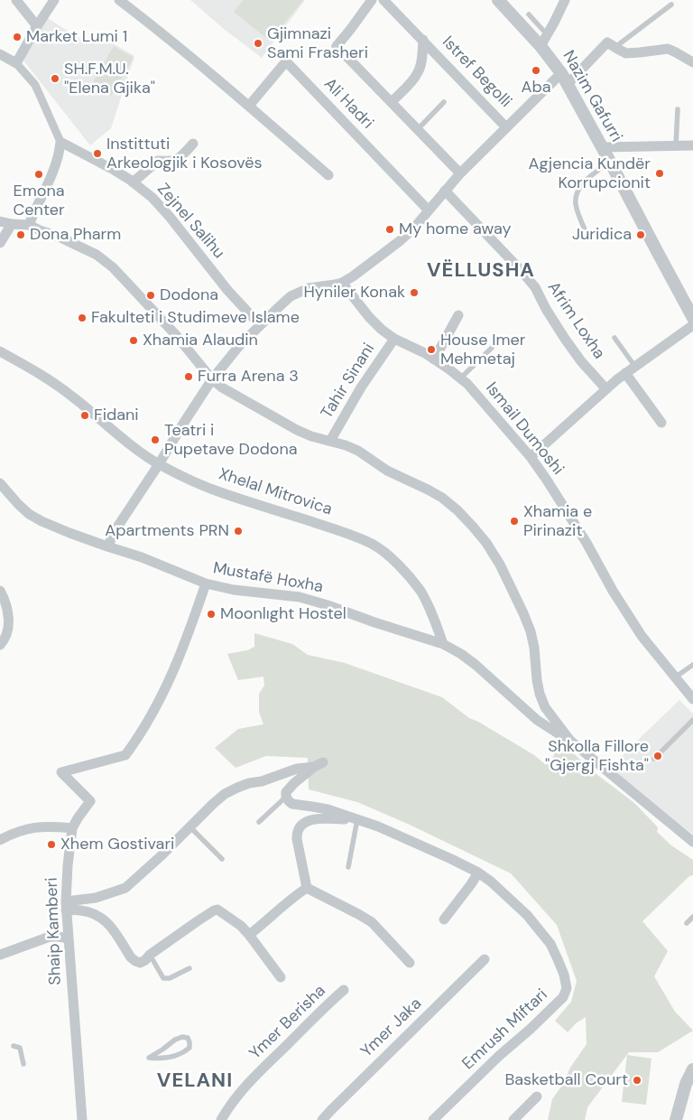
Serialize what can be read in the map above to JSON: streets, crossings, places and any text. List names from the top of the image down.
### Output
{
  "streets": {
    "street": [
      "Istref Begolli",
      "Nazim Gafurri",
      "Ali Hadri",
      "Zejnel Salihu",
      "Afrim Loxha",
      "Tahir Sinani",
      "Ismail Dumoshi",
      "Xhelal Mitrovica",
      "Mustafë Hoxha",
      "Shaip Kamberi",
      "Ymer Berisha",
      "Ymer Jaka",
      "Emrush Miftari"
    ]
  },
  "crossings": [
    ["Tahir Sinani", "Ismail Dumoshi"],
    ["Xhelal Mitrovica", "Mustafë Hoxha"],
    ["Mustafë Hoxha", "Shaip Kamberi"]
  ],
  "districts": ["VËLLUSHA", "VELANI"],
  "places": [
    "Market Lumi 1",
    "Gjimnazi Sami Frasheri",
    "Aba",
    "SH.F.M.U. \"Elena Gjika\"",
    "Instittuti Arkeologjik i Kosovës",
    "Agjencia Kundër Korrupcionit",
    "Emona Center",
    "My home away",
    "Dona Pharm",
    "Juridica",
    "Hyniler Konak",
    "Dodona",
    "Fakulteti i Studimeve Islame",
    "Xhamia Alaudin",
    "House Imer Mehmetaj",
    "Furra Arena 3",
    "Fidani",
    "Teatri i Pupetave Dodona",
    "Xhamia e Pirinazit",
    "Apartments PRN",
    "Moonlıght Hostel",
    "Shkolla Fillore \"Gjergj Fishta\"",
    "Xhem Gostivari",
    "Basketball Court"
  ]
}
